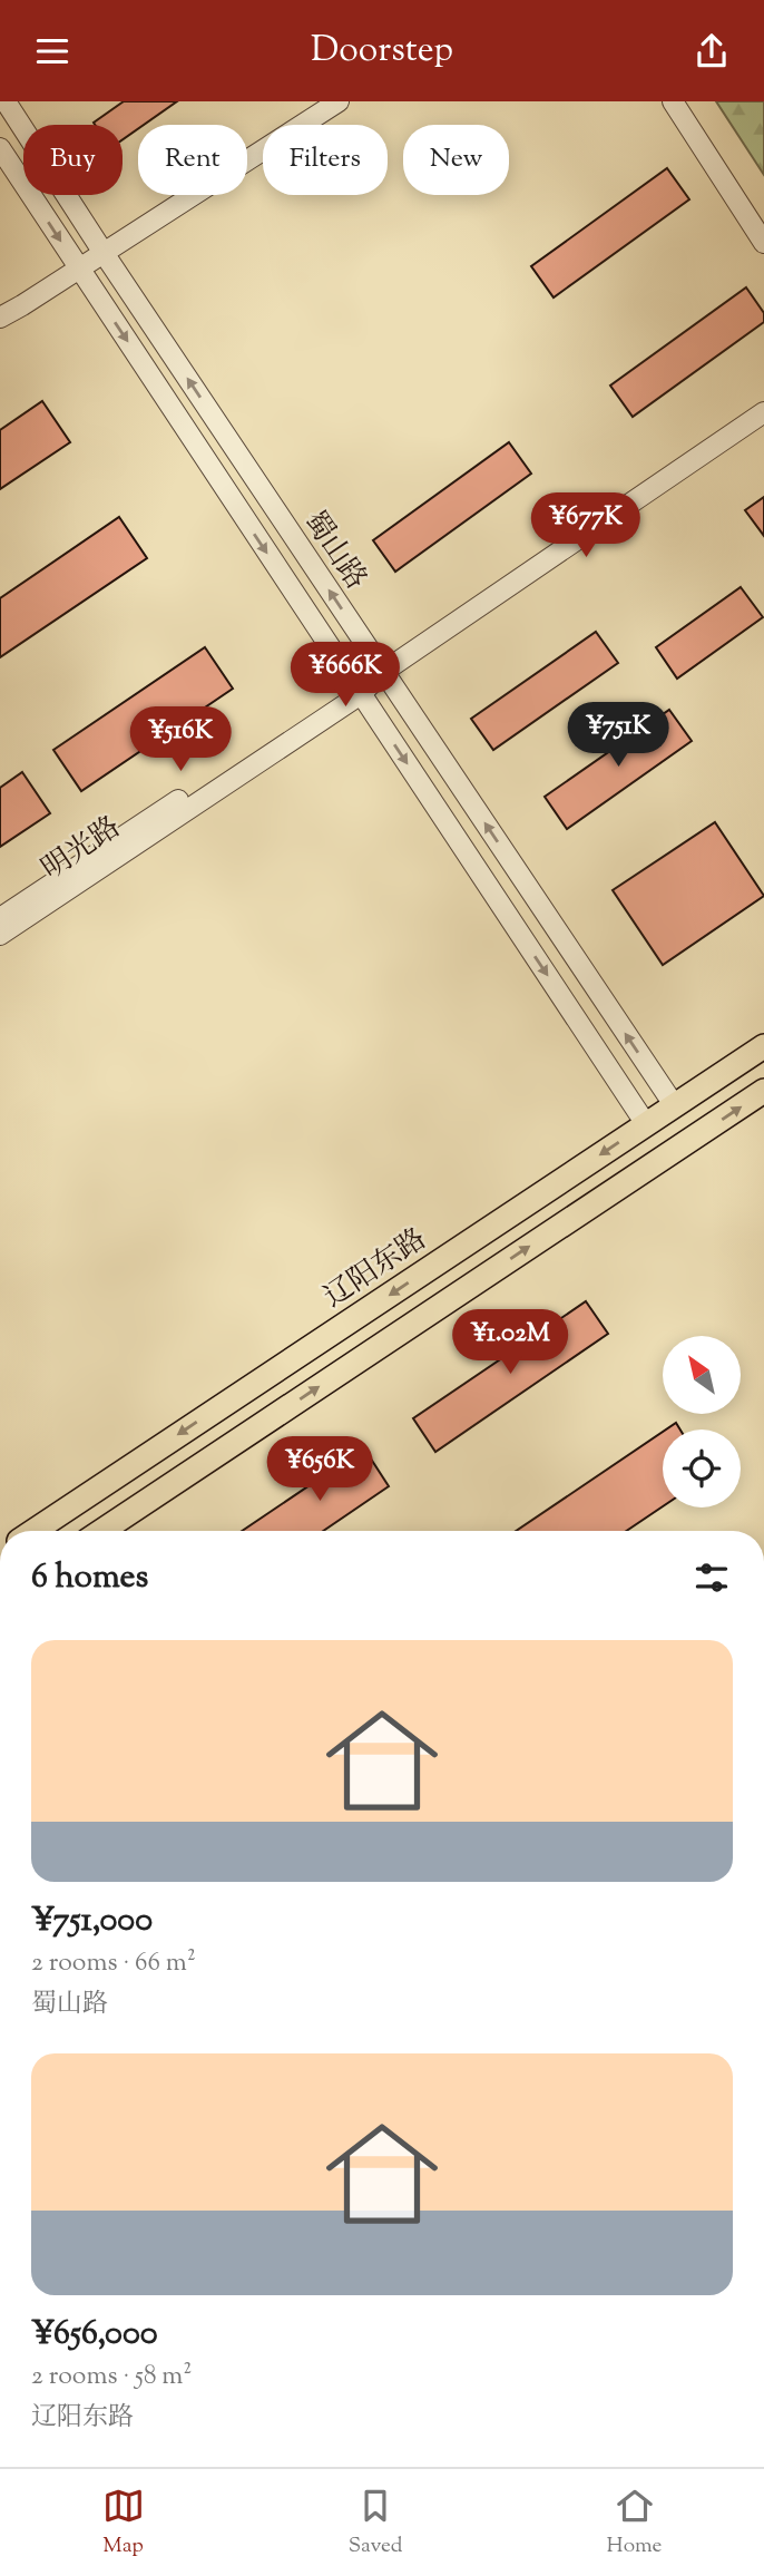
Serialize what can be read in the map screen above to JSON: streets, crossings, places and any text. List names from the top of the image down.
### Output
{
  "streets": {
    "main road": ["辽阳东路"],
    "street": ["蜀山路", "明光路"]
  },
  "crossings": [
    ["蜀山路", "明光路"],
    ["蜀山路", "辽阳东路"]
  ],
  "north": "top left",
  "page": {
    "header": "Doorstep",
    "chip": [
      "Buy",
      "Rent",
      "Filters",
      "New"
    ],
    "price": [
      "¥677K",
      "¥666K",
      "¥751K",
      "¥516K",
      "¥1.02M",
      "¥656K"
    ],
    "heading": "6 homes",
    "list": [
      {
        "name": "¥751,000",
        "note": "2 rooms · 66 m² · 蜀山路"
      },
      {
        "name": "¥656,000",
        "note": "2 rooms · 58 m² · 辽阳东路"
      }
    ],
    "tabs": ["Map", "Saved", "Home"]
  }
}
